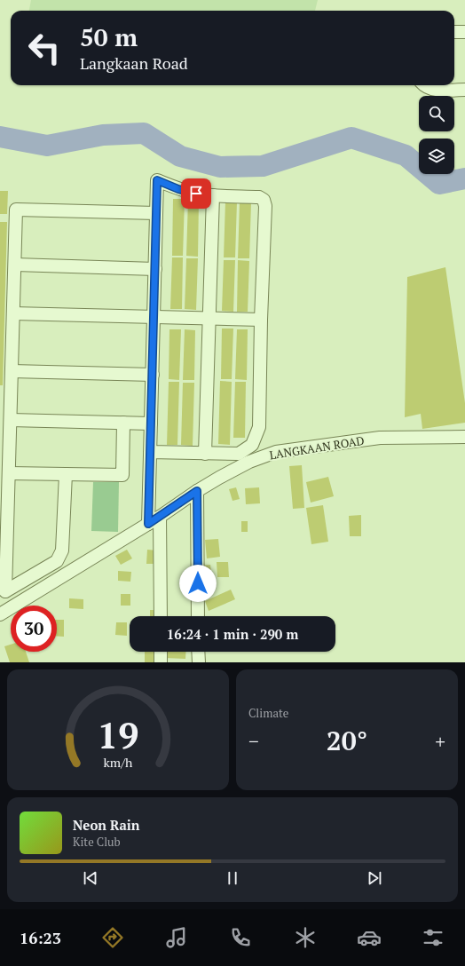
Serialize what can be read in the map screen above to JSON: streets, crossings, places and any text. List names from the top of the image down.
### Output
{
  "streets": {
    "street": ["LANGKAAN ROAD"]
  },
  "page": {
    "turn": ["50 m", "Langkaan Road"],
    "limit": "30",
    "trip": "16:24 · 1 min · 290 m",
    "tile": "Climate",
    "heat": ["−", "20°", "+"],
    "song": ["Neon Rain", "Kite Club"],
    "tabs": "16:23",
    "gauge": ["19", "km/h"]
  }
}
